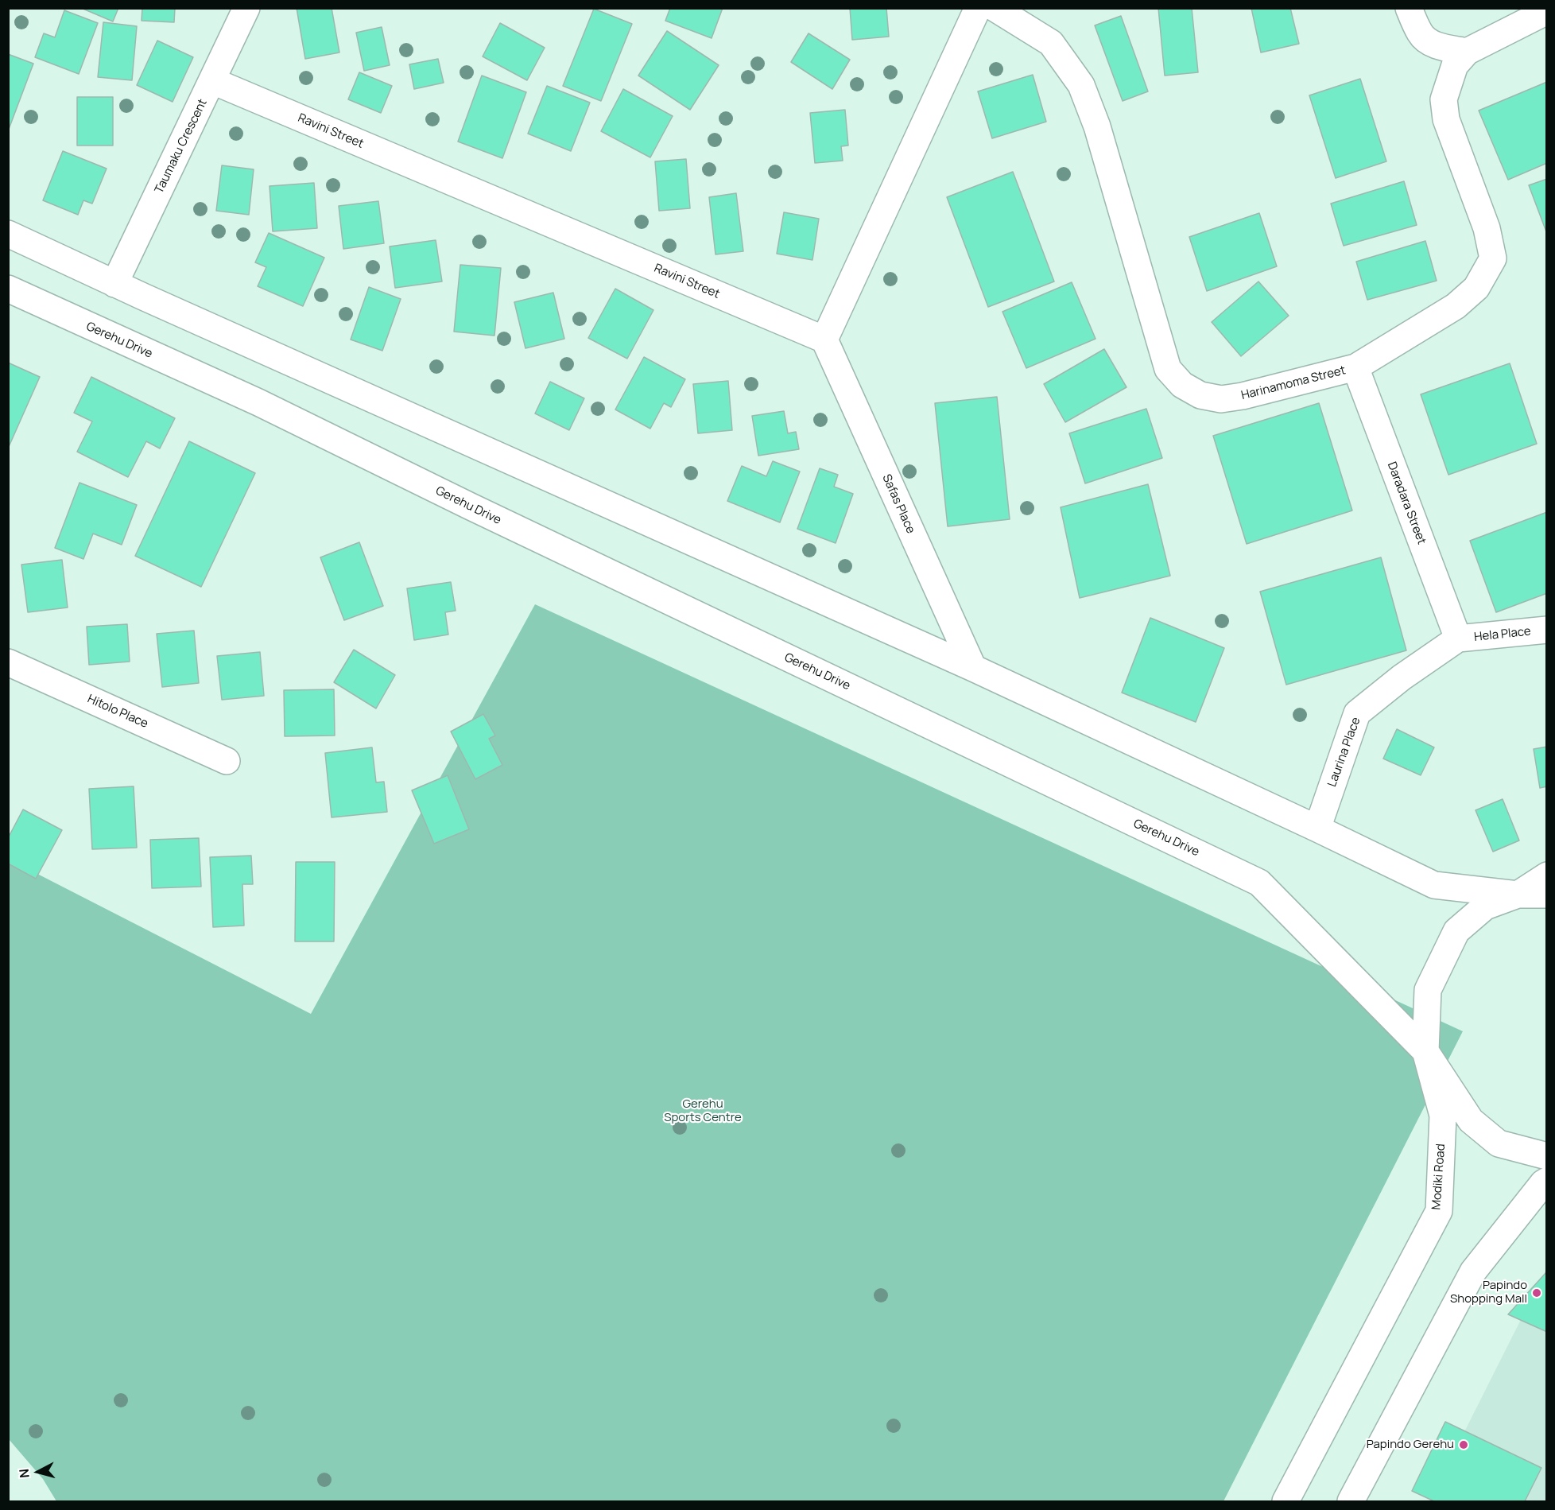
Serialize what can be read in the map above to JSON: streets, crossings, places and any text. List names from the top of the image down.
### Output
{
  "streets": {
    "street": [
      "Ravini Street",
      "Taumaku Crescent",
      "Gerehu Drive",
      "Harinamoma Street",
      "Daradara Street",
      "Safas Place",
      "Hela Place",
      "Hitolo Place",
      "Laurina Place",
      "Modiki Road"
    ]
  },
  "crossings": [
    ["Ravini Street", "Taumaku Crescent"],
    ["Ravini Street", "Safas Place"],
    ["Gerehu Drive", "Modiki Road"],
    ["Harinamoma Street", "Daradara Street"],
    ["Daradara Street", "Hela Place"],
    ["Daradara Street", "Laurina Place"],
    ["Hela Place", "Laurina Place"]
  ],
  "parks": ["Gerehu Sports Centre"],
  "places": ["Papindo Shopping Mall", "Papindo Gerehu"],
  "north": "left"
}
